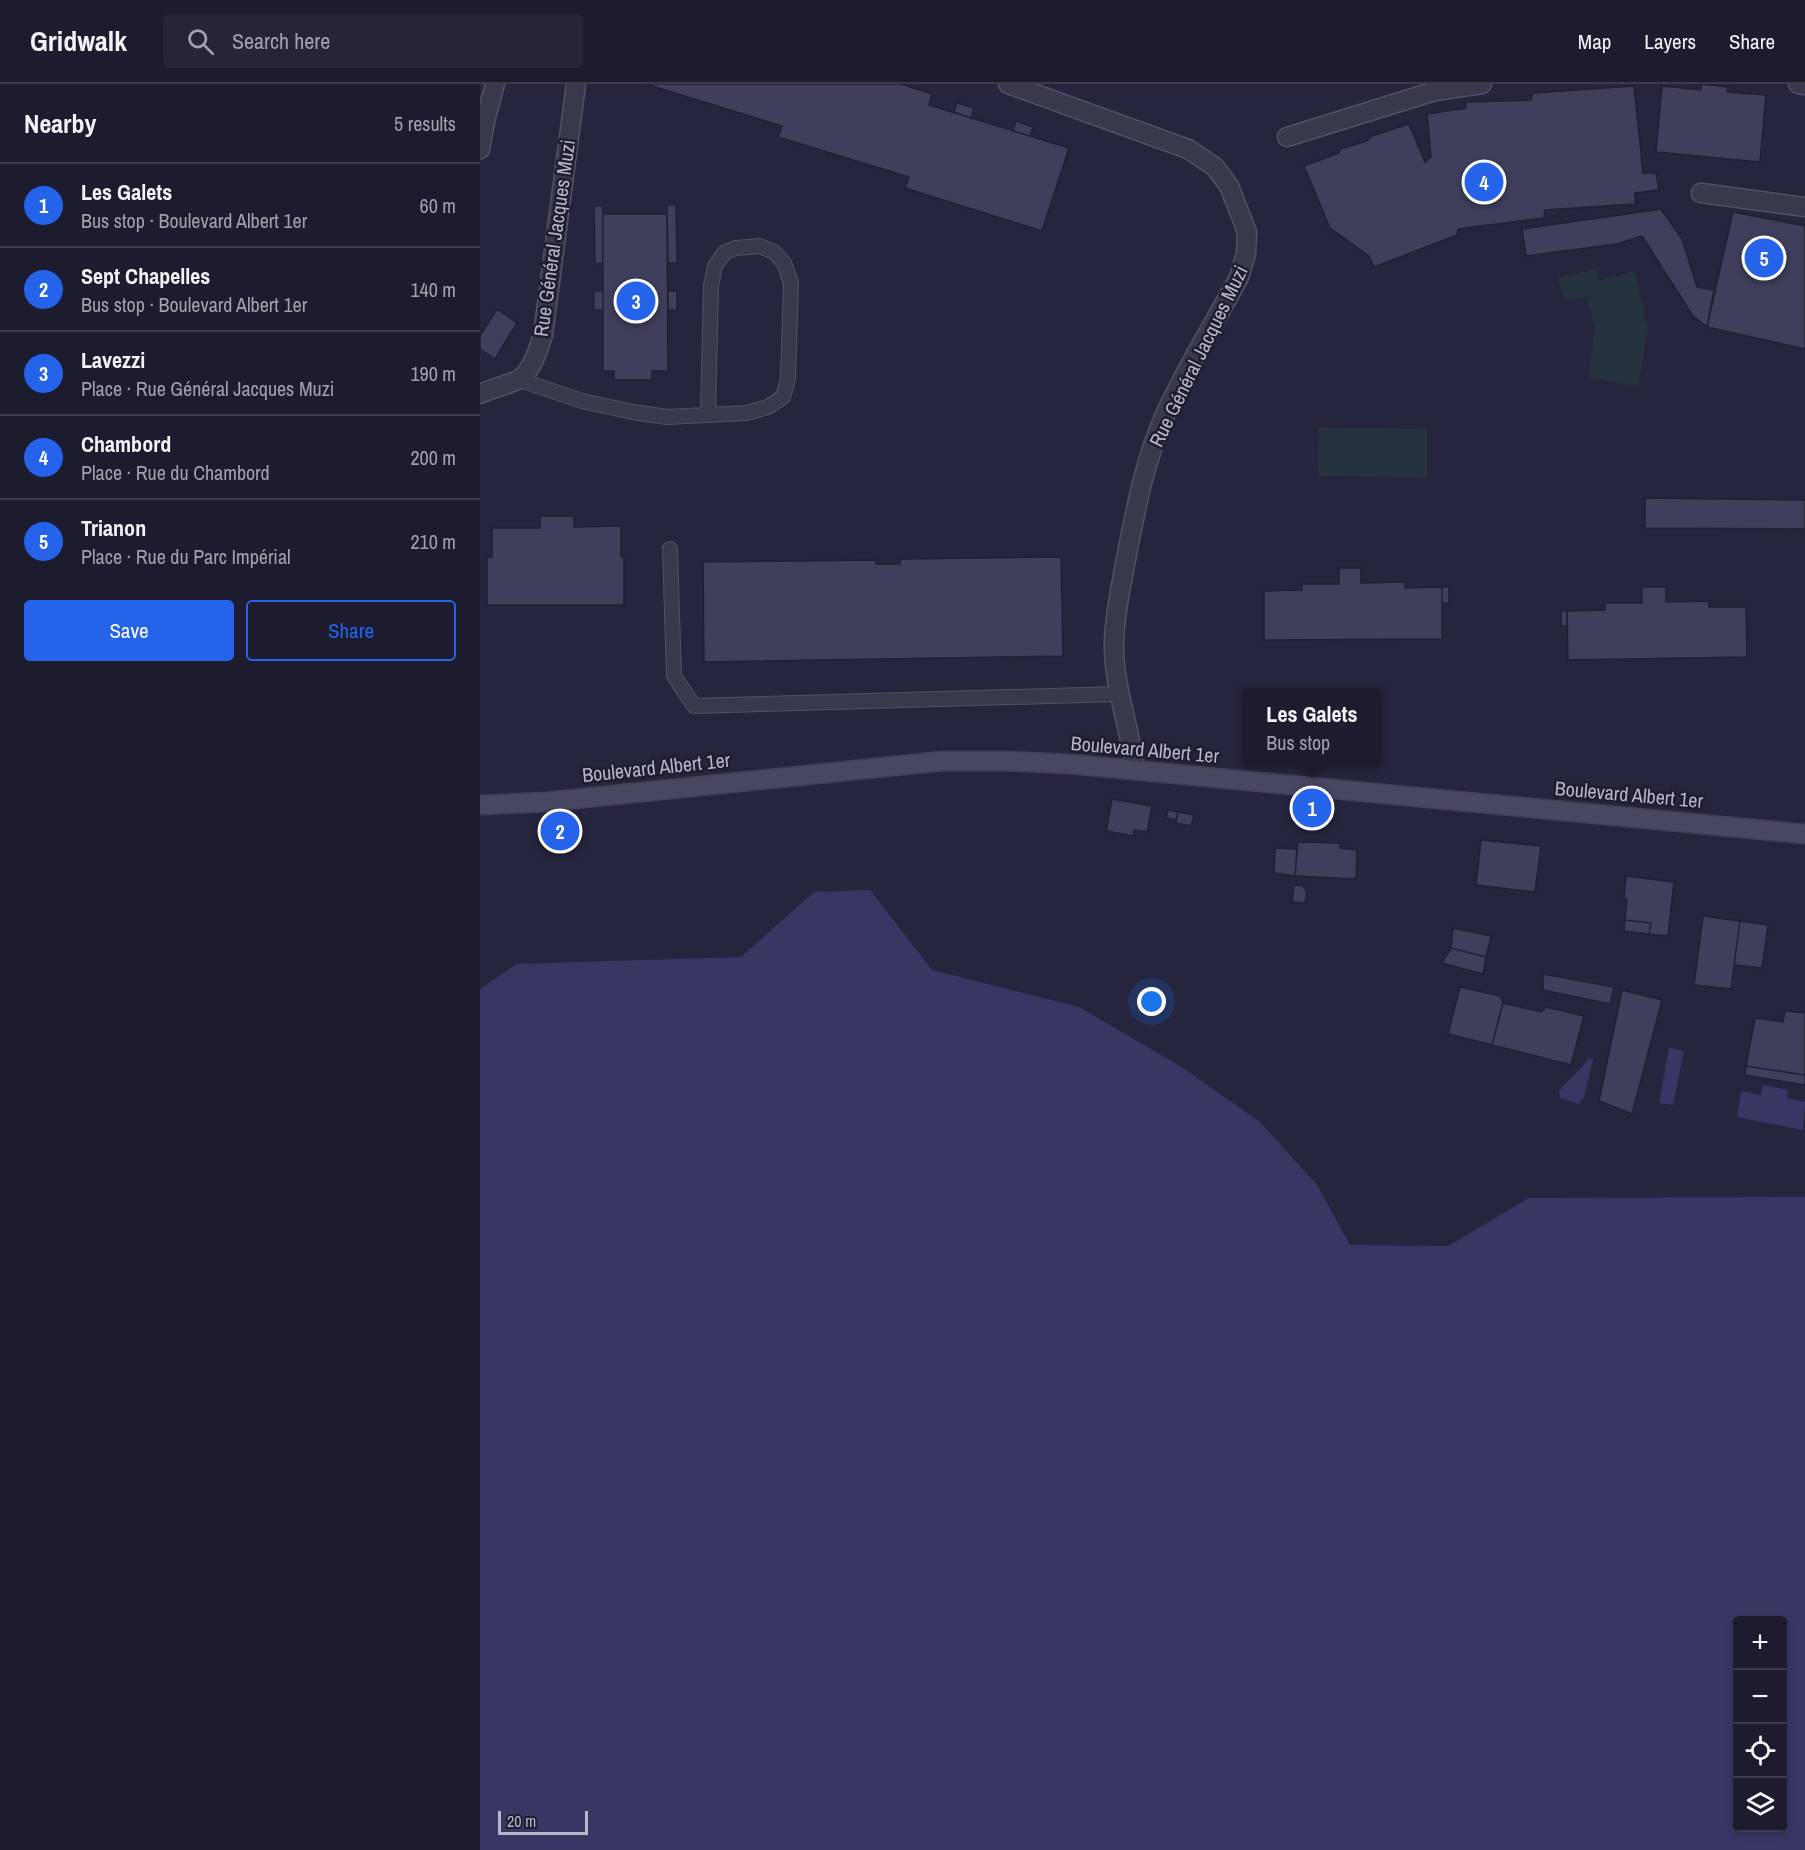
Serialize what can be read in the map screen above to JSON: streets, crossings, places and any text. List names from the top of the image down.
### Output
{
  "streets": {
    "main road": ["Boulevard Albert 1er"],
    "street": ["Rue Général Jacques Muzi"]
  },
  "crossings": [
    ["Rue Général Jacques Muzi", "Boulevard Albert 1er"]
  ],
  "scale_bar": "20 m",
  "page": {
    "header": "Gridwalk",
    "search": "Search here",
    "nav": ["Map", "Layers", "Share"],
    "heading": ["Nearby", "5 results"],
    "pins": [
      "4",
      "5",
      "3",
      "1",
      "2"
    ],
    "list": [
      {
        "mark": "1",
        "name": "Les Galets",
        "note": "Bus stop · Boulevard Albert 1er",
        "value": "60 m"
      },
      {
        "mark": "2",
        "name": "Sept Chapelles",
        "note": "Bus stop · Boulevard Albert 1er",
        "value": "140 m"
      },
      {
        "mark": "3",
        "name": "Lavezzi",
        "note": "Place · Rue Général Jacques Muzi",
        "value": "190 m"
      },
      {
        "mark": "4",
        "name": "Chambord",
        "note": "Place · Rue du Chambord",
        "value": "200 m"
      },
      {
        "mark": "5",
        "name": "Trianon",
        "note": "Place · Rue du Parc Impérial",
        "value": "210 m"
      }
    ],
    "buttons": ["Save", "Share"],
    "popup": ["Les Galets", "Bus stop"],
    "map_buttons": ["+", "−"],
    "scale": "20 m"
  }
}
